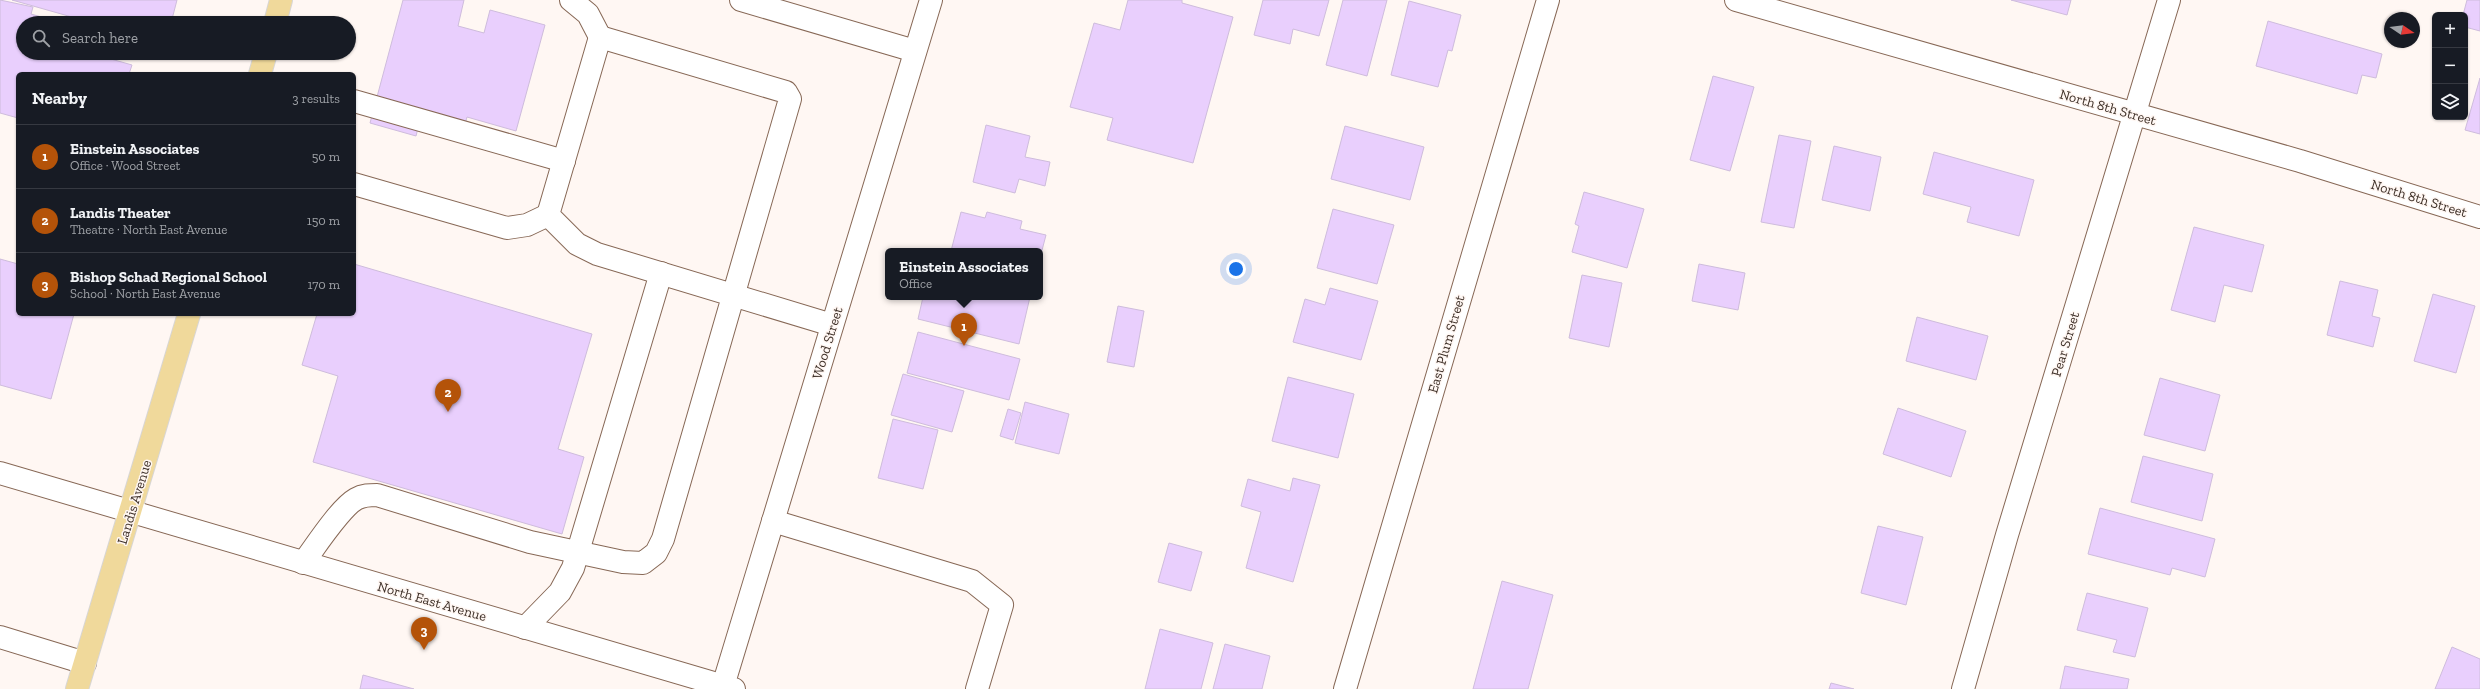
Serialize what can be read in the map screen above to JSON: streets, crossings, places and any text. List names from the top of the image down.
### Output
{
  "streets": {
    "main road": ["Landis Avenue"],
    "street": [
      "North 8th Street",
      "Wood Street",
      "East Plum Street",
      "Pear Street",
      "North East Avenue"
    ]
  },
  "crossings": [
    ["North 8th Street", "Pear Street"],
    ["Wood Street", "North East Avenue"],
    ["Landis Avenue", "North East Avenue"]
  ],
  "north": "right",
  "page": {
    "map_buttons": ["+", "−"],
    "search": "Search here",
    "heading": ["Nearby", "3 results"],
    "list": [
      {
        "mark": "1",
        "name": "Einstein Associates",
        "note": "Office · Wood Street",
        "value": "50 m"
      },
      {
        "mark": "2",
        "name": "Landis Theater",
        "note": "Theatre · North East Avenue",
        "value": "150 m"
      },
      {
        "mark": "3",
        "name": "Bishop Schad Regional School",
        "note": "School · North East Avenue",
        "value": "170 m"
      }
    ],
    "popup": ["Einstein Associates", "Office"],
    "pins": ["1", "2", "3"]
  }
}
